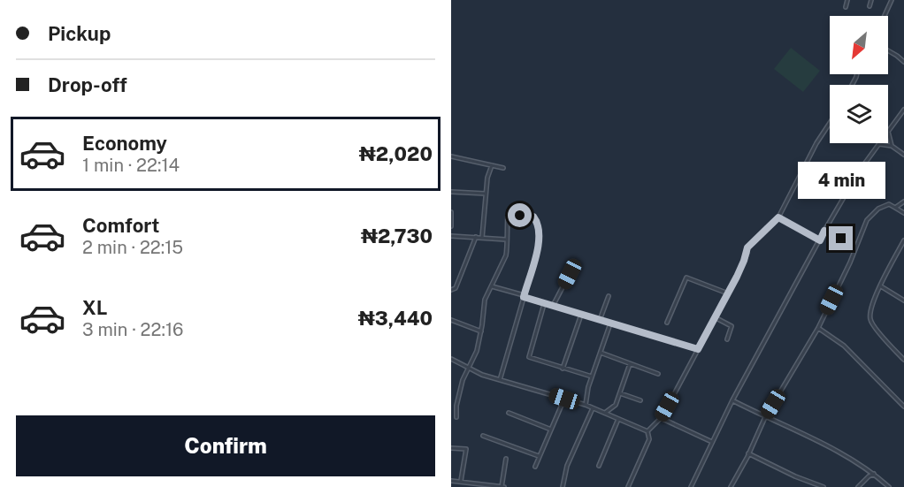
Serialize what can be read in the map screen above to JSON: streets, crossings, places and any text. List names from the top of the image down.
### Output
{
  "north": "bottom left",
  "page": {
    "banner": ["Pickup", "Drop-off"],
    "list": [
      {
        "name": "Economy",
        "note": "1 min · 22:14",
        "value": "₦2,020"
      },
      {
        "name": "Comfort",
        "note": "2 min · 22:15",
        "value": "₦2,730"
      },
      {
        "name": "XL",
        "note": "3 min · 22:16",
        "value": "₦3,440"
      }
    ],
    "bubble": "4 min",
    "buttons": "Confirm"
  }
}
